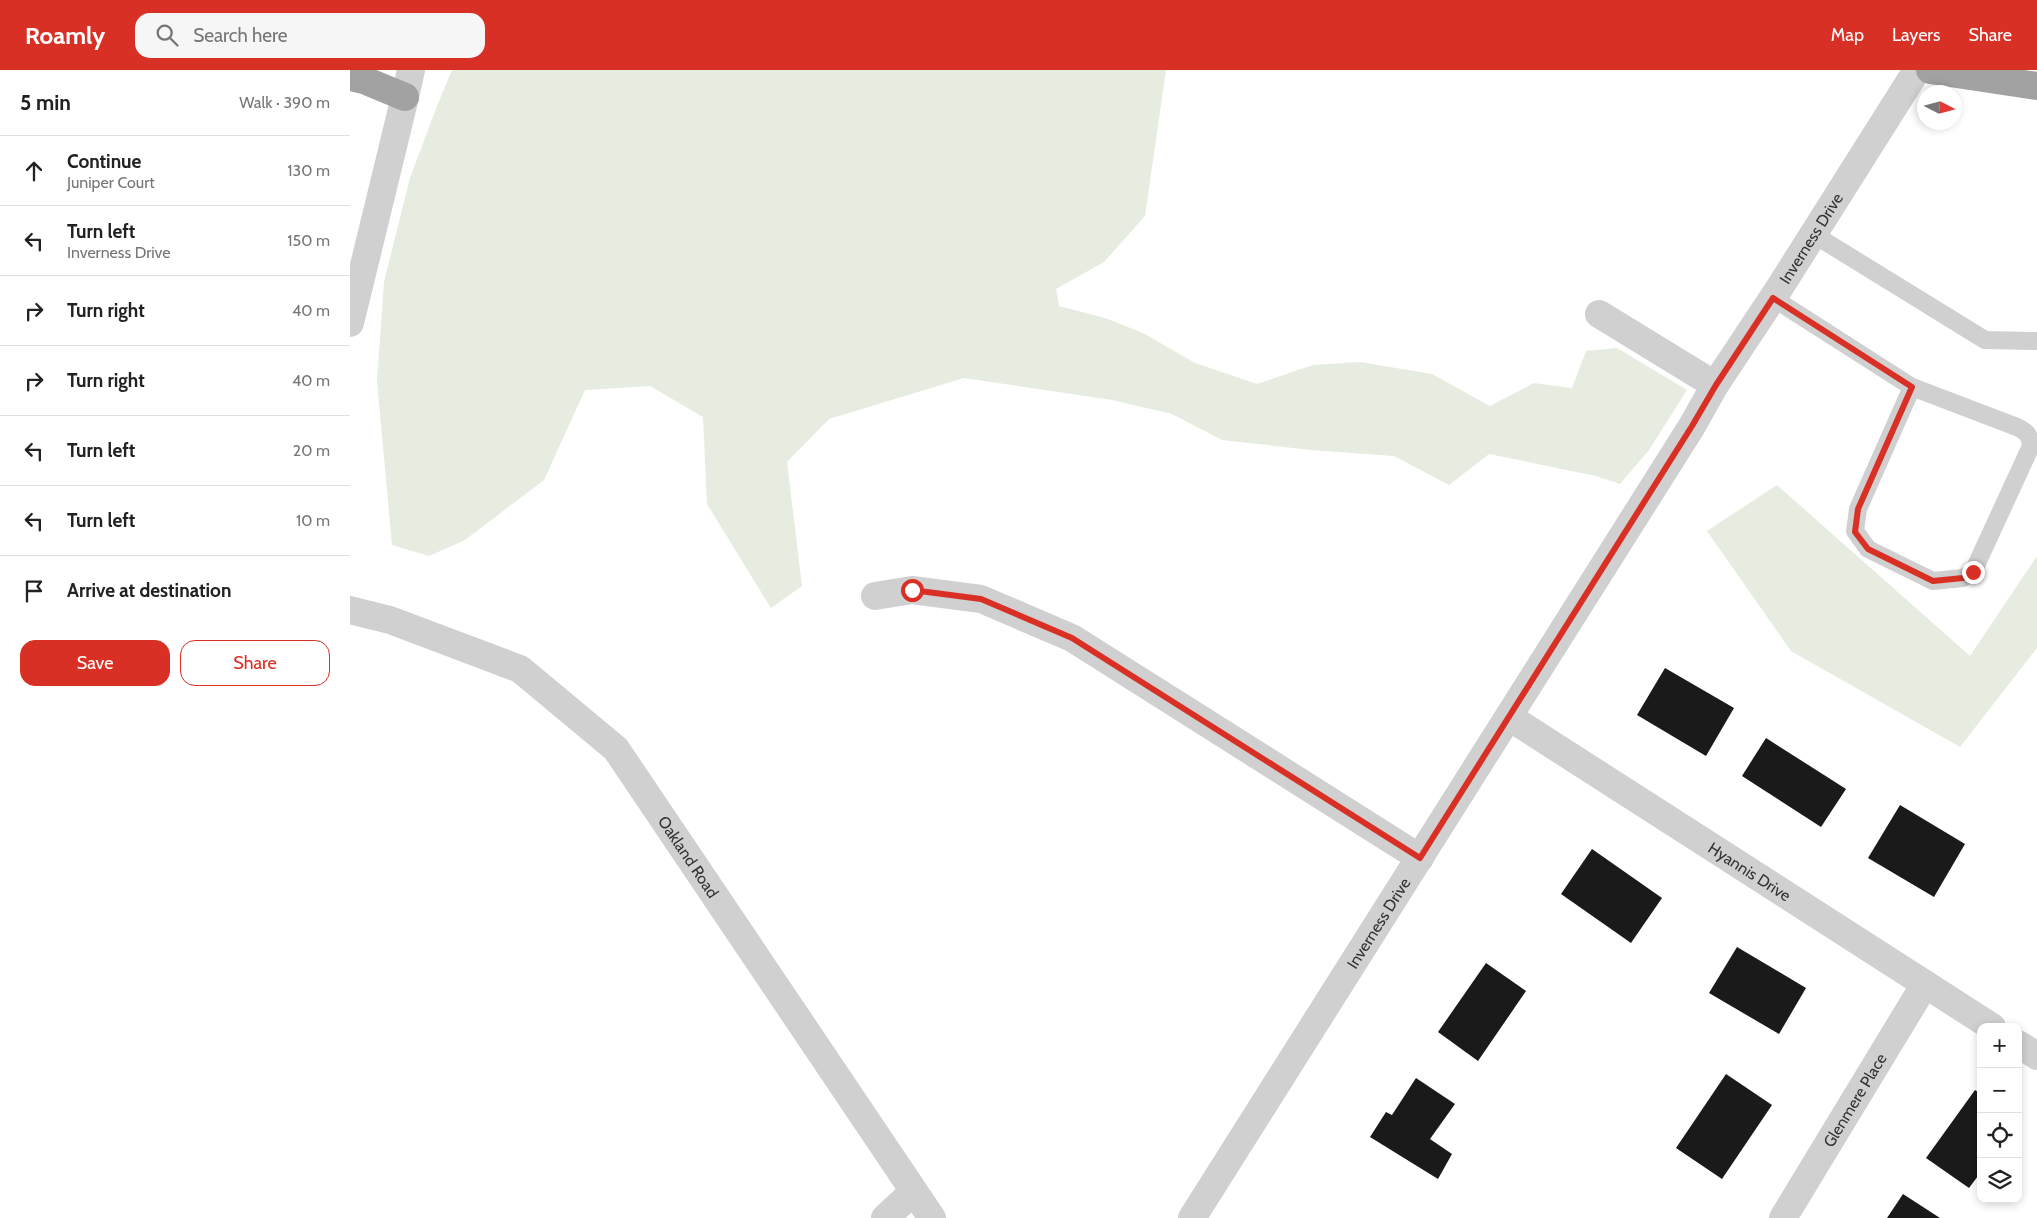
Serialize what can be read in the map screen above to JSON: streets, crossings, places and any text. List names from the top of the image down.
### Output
{
  "streets": {
    "street": [
      "Inverness Drive",
      "Oakland Road",
      "Hyannis Drive",
      "Glenmere Place"
    ]
  },
  "crossings": [
    ["Inverness Drive", "Hyannis Drive"],
    ["Hyannis Drive", "Glenmere Place"]
  ],
  "north": "right",
  "page": {
    "header": "Roamly",
    "search": "Search here",
    "nav": ["Map", "Layers", "Share"],
    "heading": ["5 min", "Walk · 390 m"],
    "list": [
      ["Continue", "Juniper Court", "130 m"],
      ["Turn left", "Inverness Drive", "150 m"],
      ["Turn right", "40 m"],
      ["Turn right", "40 m"],
      ["Turn left", "20 m"],
      ["Turn left", "10 m"],
      "Arrive at destination"
    ],
    "buttons": ["Save", "Share"],
    "map_buttons": ["+", "−"]
  }
}
